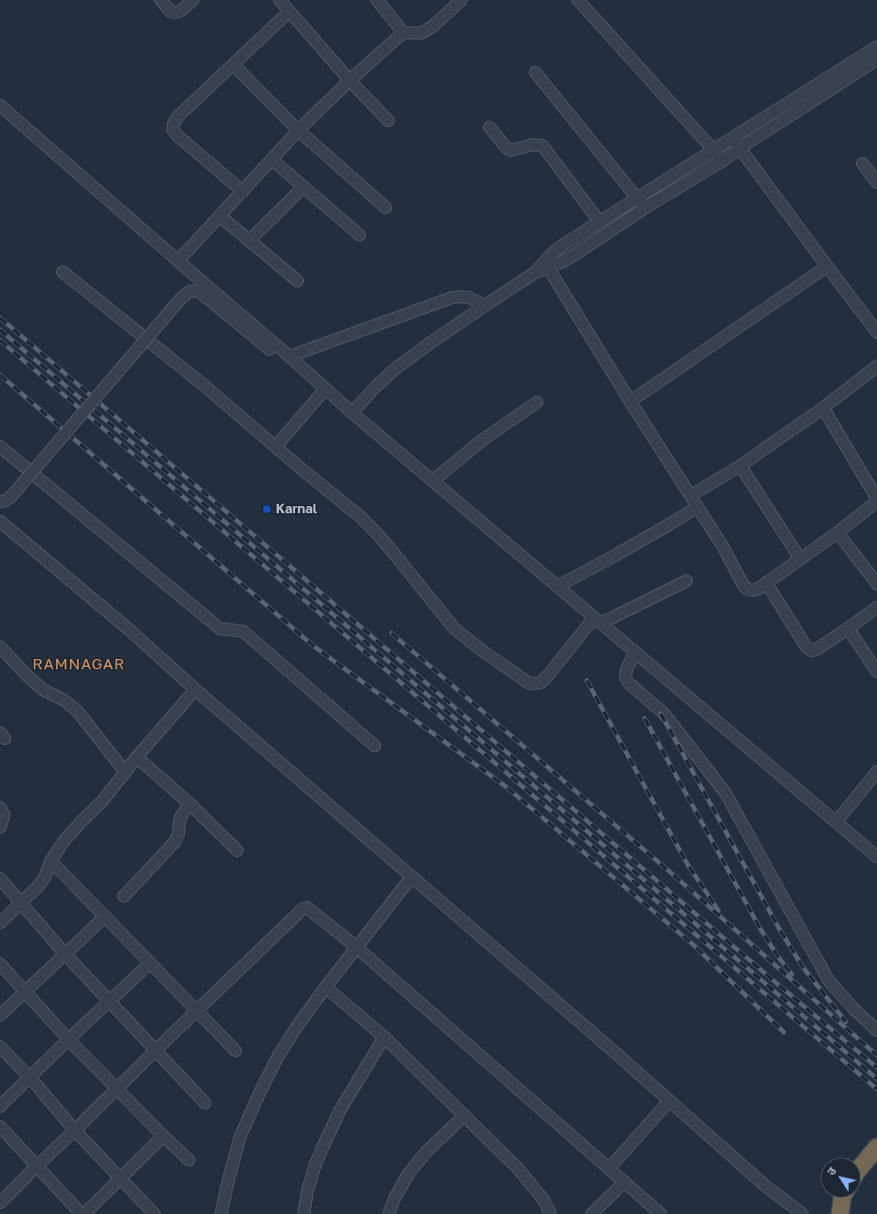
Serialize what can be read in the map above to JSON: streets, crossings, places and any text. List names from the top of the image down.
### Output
{
  "districts": ["RAMNAGAR"],
  "places": ["Karnal"],
  "north": "top left"
}
